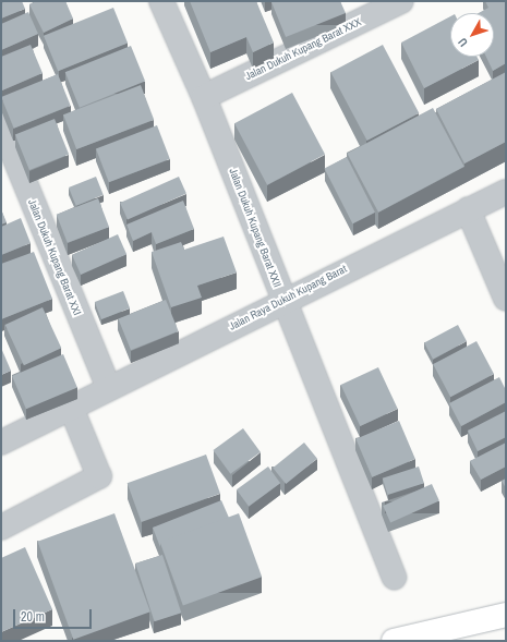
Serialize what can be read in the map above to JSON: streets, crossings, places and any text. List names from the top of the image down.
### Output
{
  "streets": {
    "street": [
      "Jalan Dukuh Kupang Barat XXX",
      "Jalan Dukuh Kupang Barat XXII",
      "Jalan Dukuh Kupang Barat XXI",
      "Jalan Raya Dukuh Kupang Barat"
    ]
  },
  "crossings": [
    ["Jalan Dukuh Kupang Barat XXX", "Jalan Dukuh Kupang Barat XXII"],
    ["Jalan Dukuh Kupang Barat XXII", "Jalan Raya Dukuh Kupang Barat"],
    ["Jalan Dukuh Kupang Barat XXI", "Jalan Raya Dukuh Kupang Barat"]
  ],
  "scale_bar": "20 m",
  "north": "bottom left"
}
